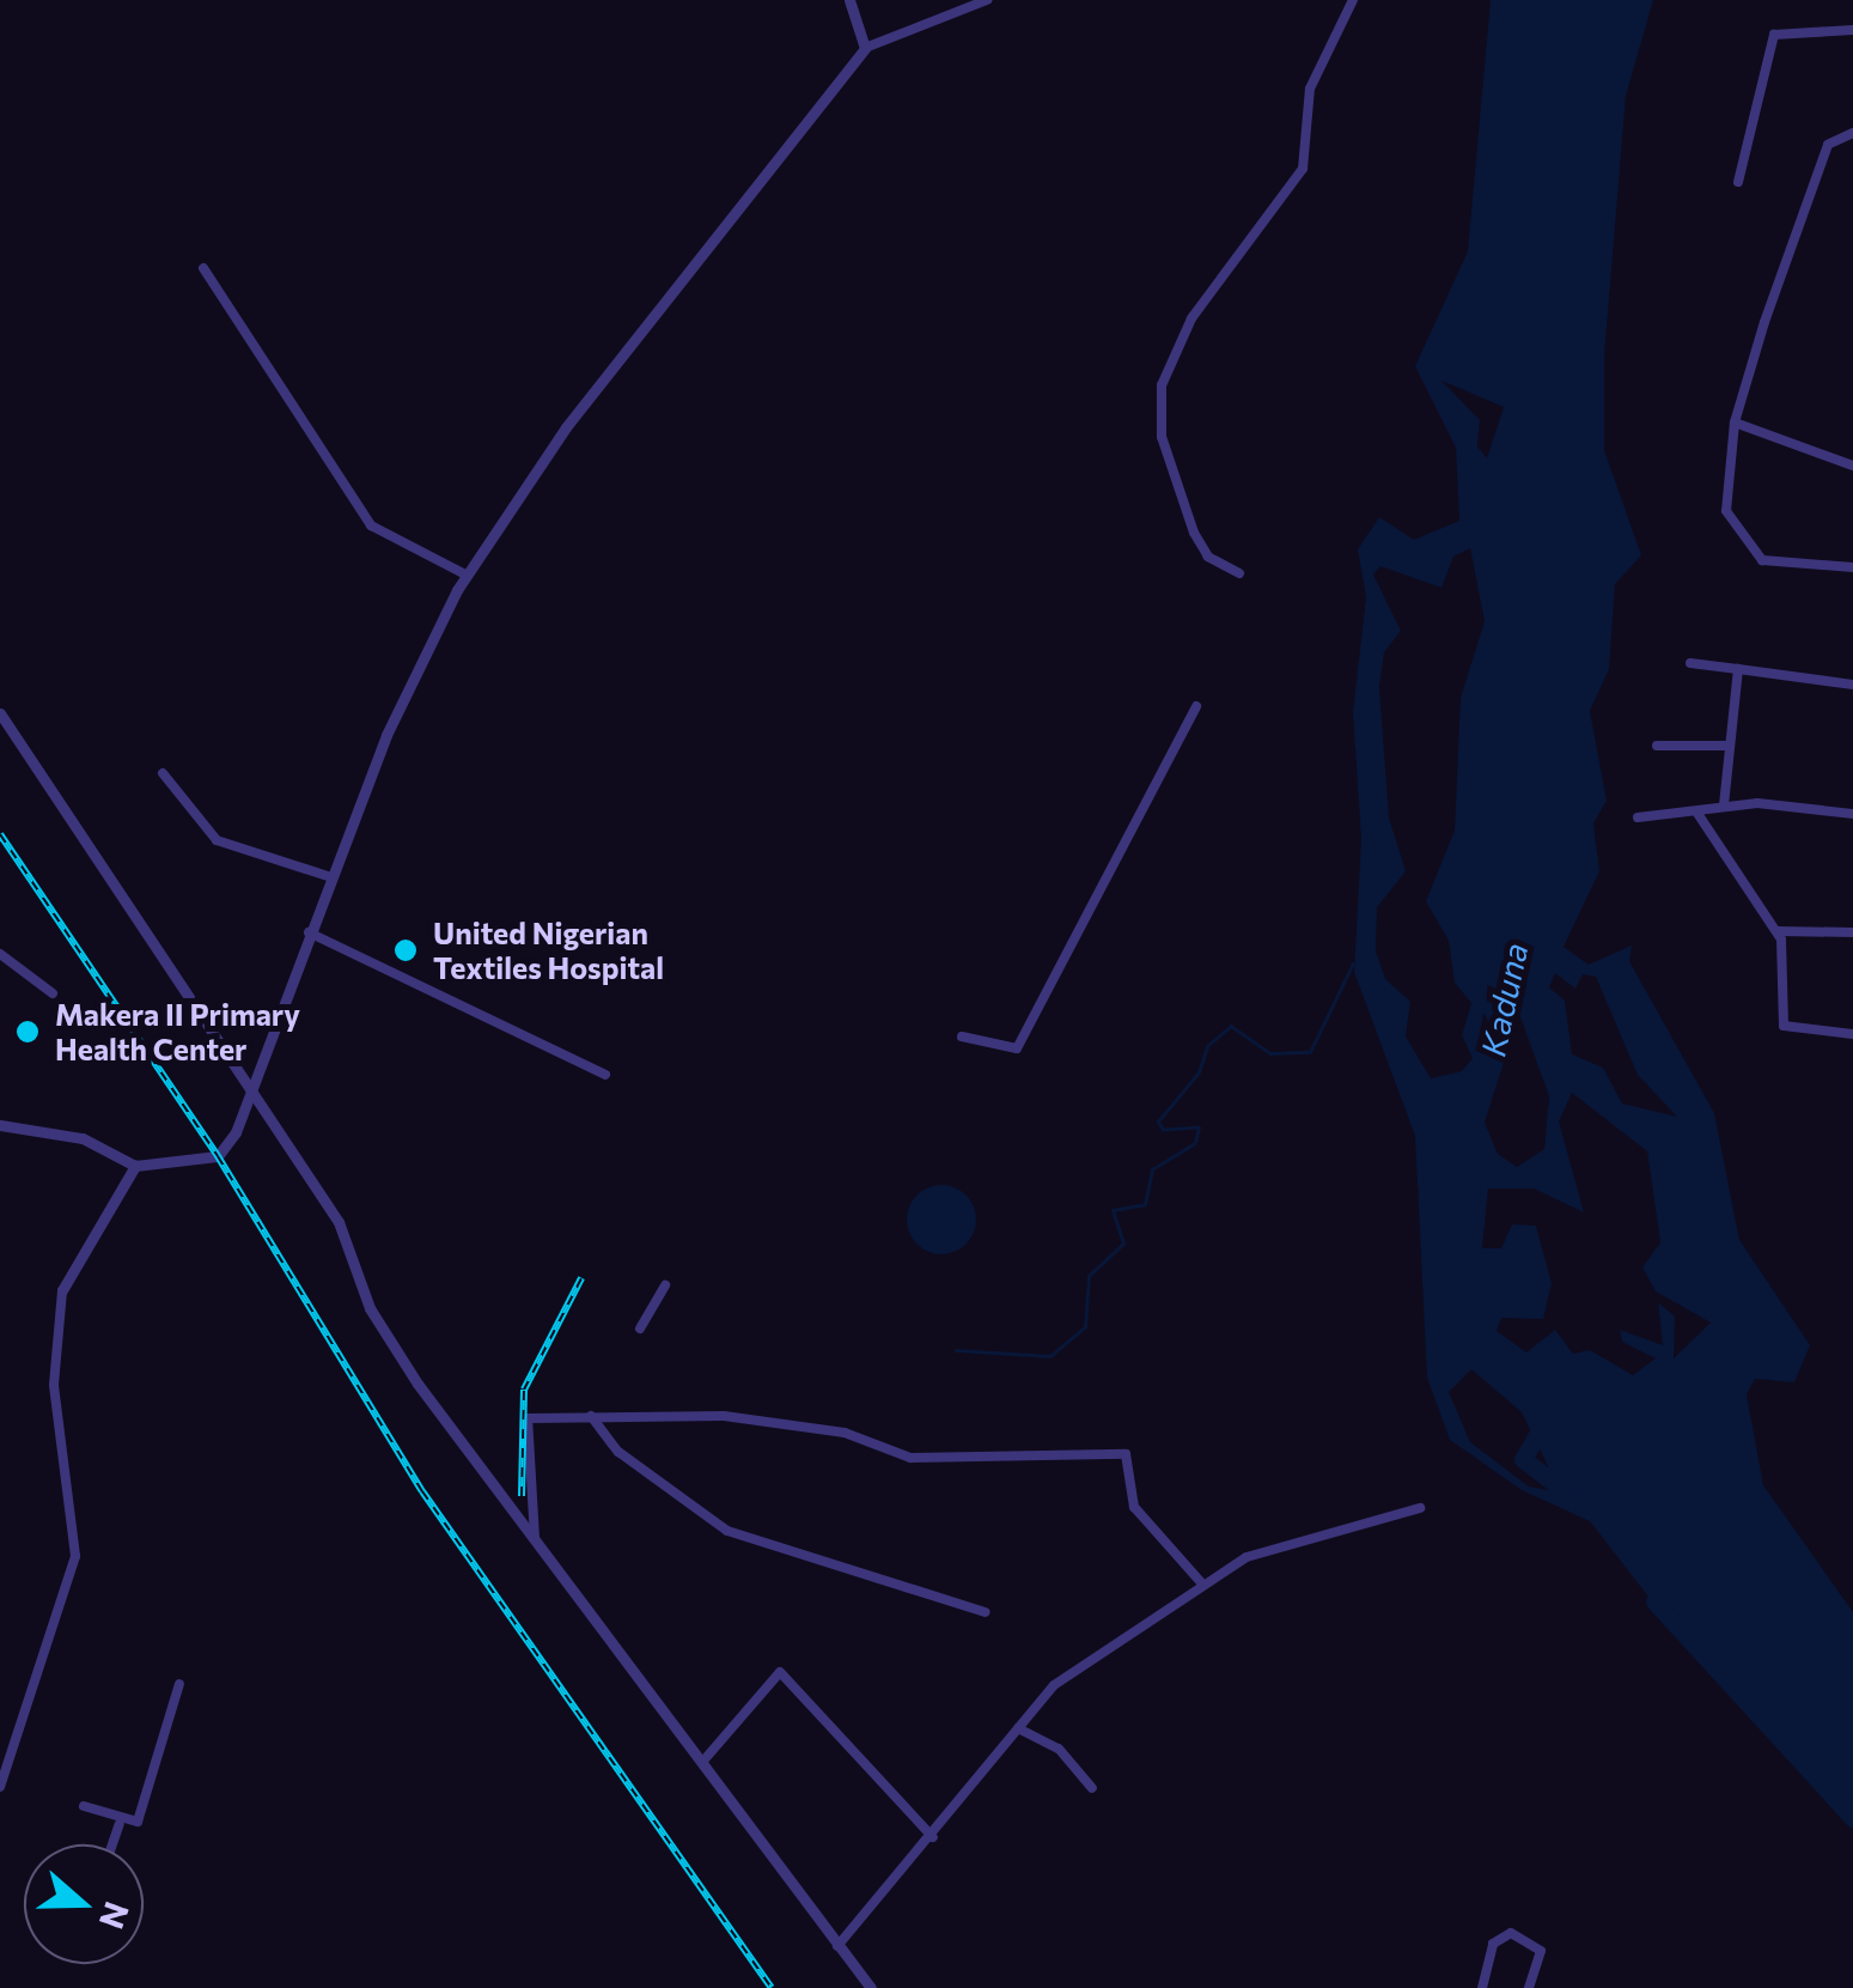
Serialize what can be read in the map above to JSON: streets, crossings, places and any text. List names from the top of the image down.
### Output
{
  "water": ["Kaduna"],
  "places": ["United Nigerian Textiles Hospital", "Makera II Primary Health Center"],
  "north": "right"
}
